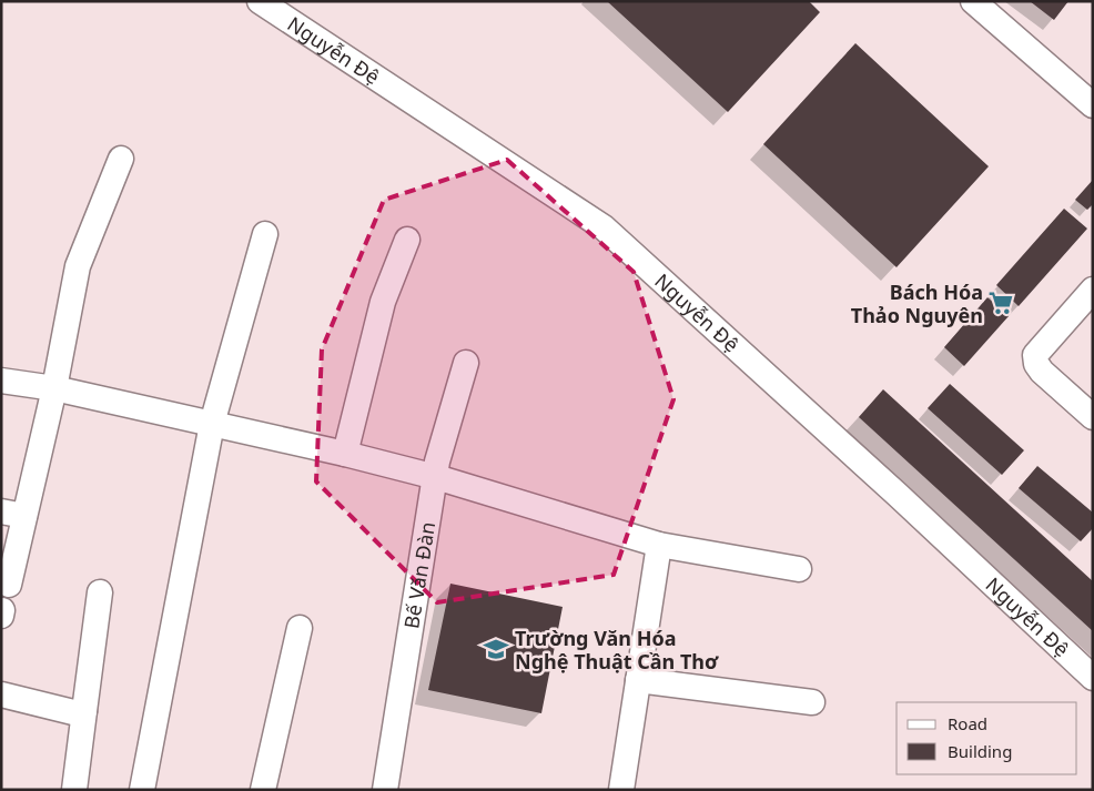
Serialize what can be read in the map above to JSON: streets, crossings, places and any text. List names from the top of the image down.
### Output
{
  "streets": {
    "street": ["Nguyễn Đệ", "Bế Văn Đàn"]
  },
  "places": {
    "supermarket": ["Bách Hóa Thảo Nguyên"],
    "school or university": ["Trường Văn Hóa Nghệ Thuật Cần Thơ"]
  },
  "legend": ["Road", "Building"]
}
